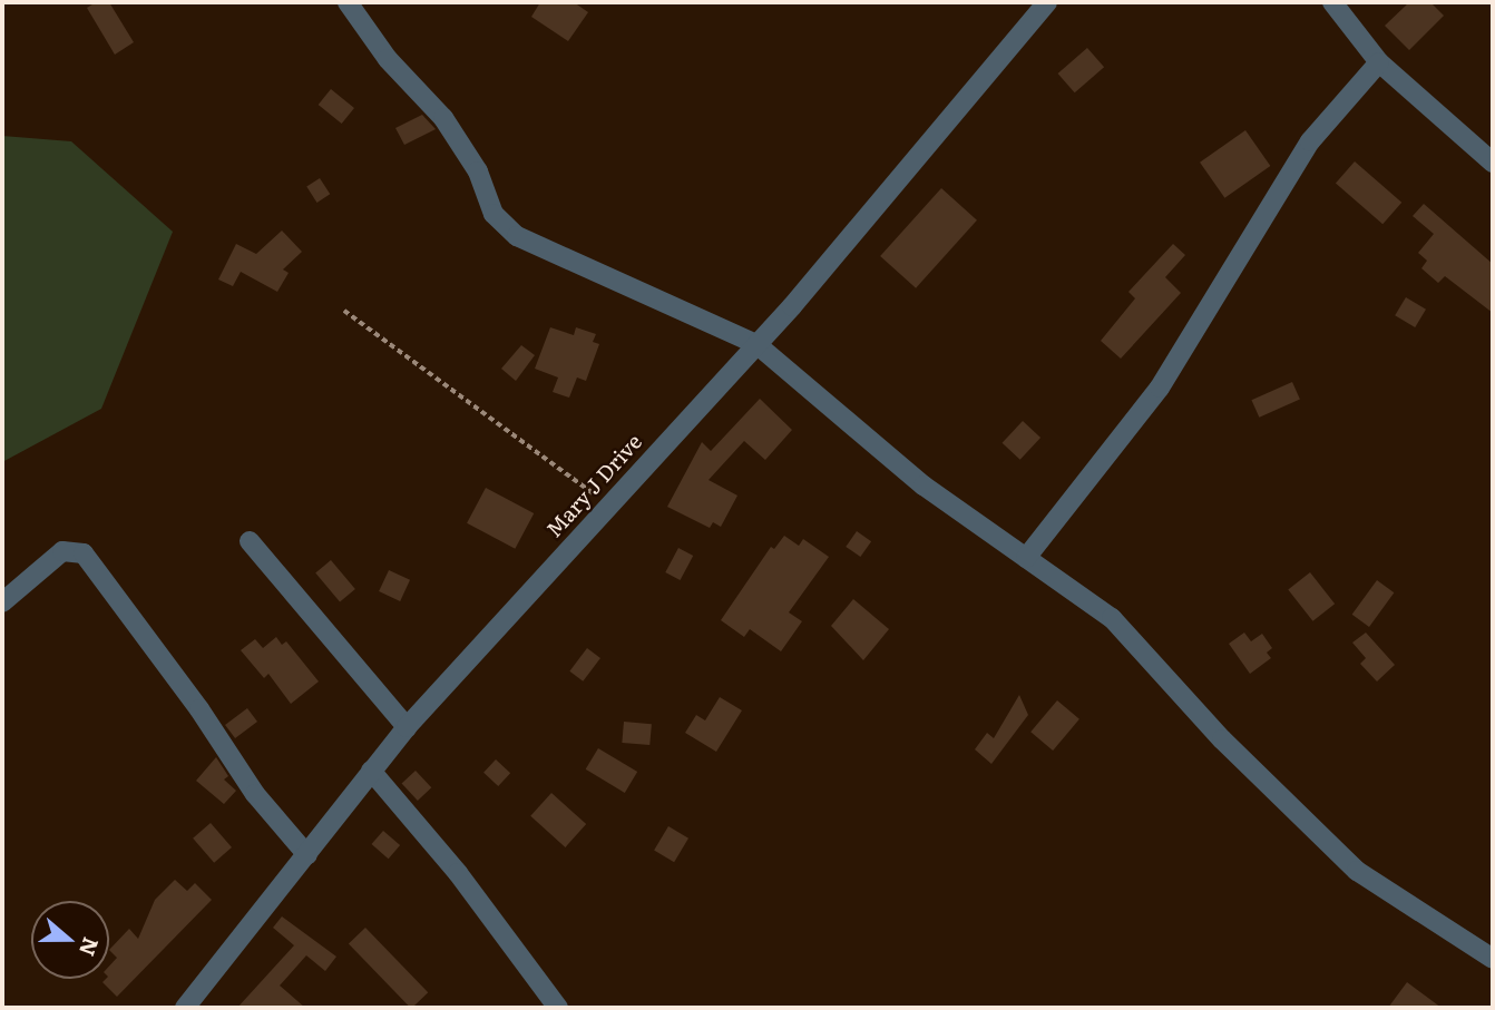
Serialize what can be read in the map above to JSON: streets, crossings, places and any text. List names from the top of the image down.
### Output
{
  "streets": {
    "street": ["Mary J Drive"]
  },
  "north": "right"
}
